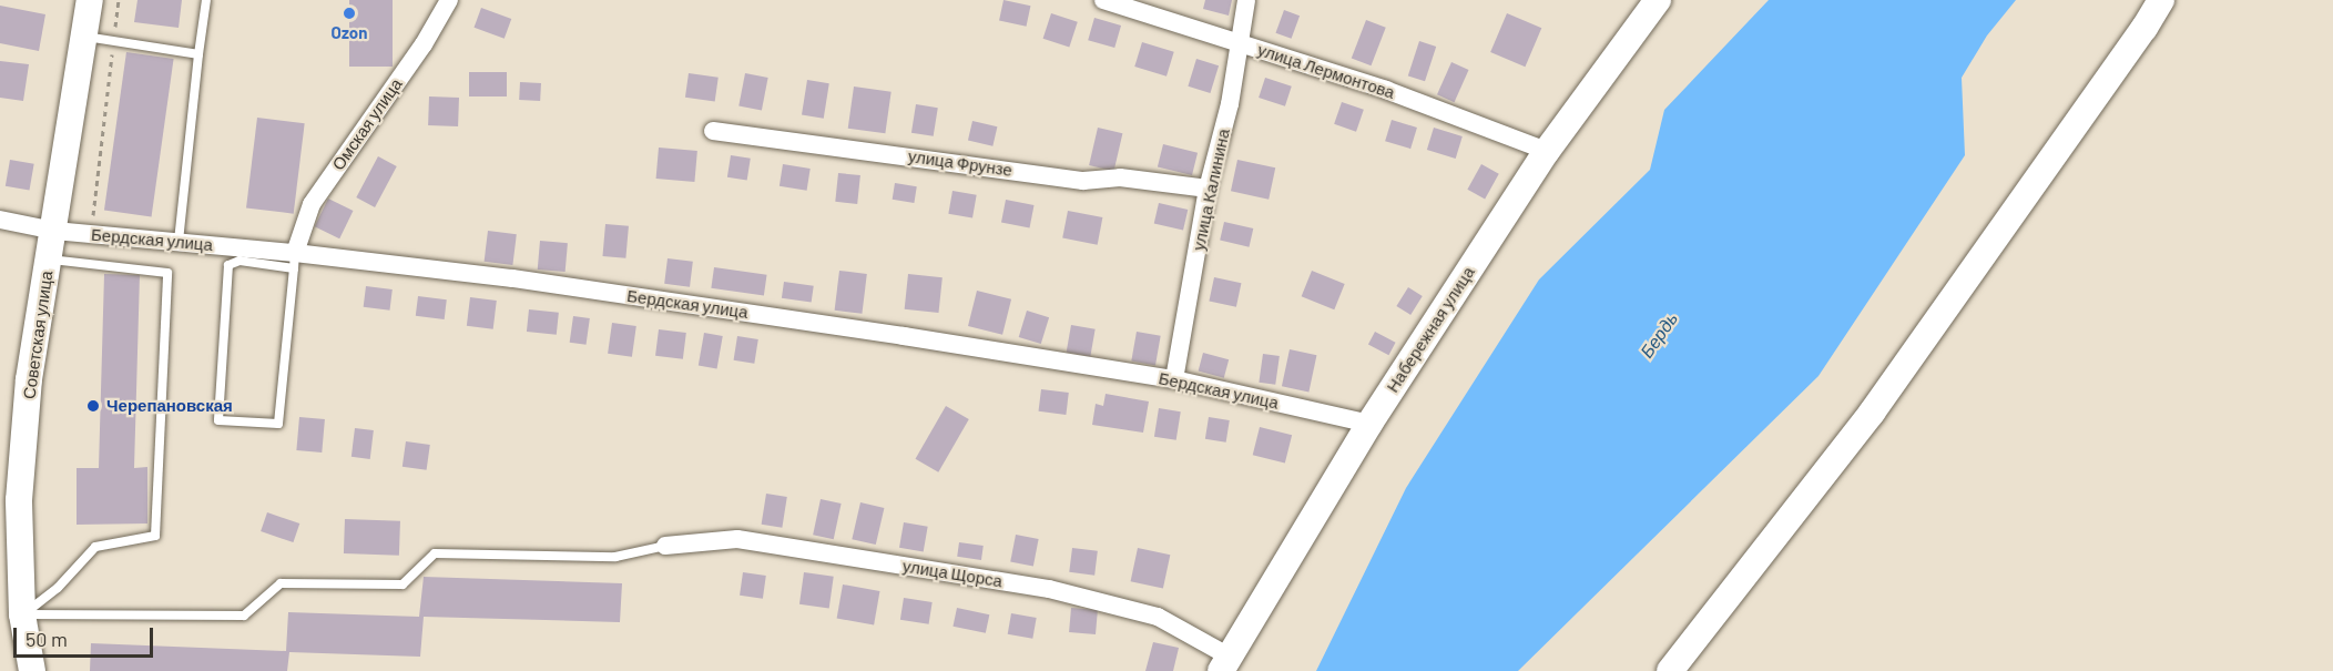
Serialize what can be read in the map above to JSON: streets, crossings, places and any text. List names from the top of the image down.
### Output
{
  "streets": {
    "street": [
      "улица Лермонтова",
      "Омская улица",
      "улица Фрунзе",
      "улица Калинина",
      "Бердская улица",
      "Набережная улица",
      "Советская улица",
      "улица Щорса"
    ]
  },
  "crossings": [
    ["улица Лермонтова", "улица Калинина"],
    ["улица Лермонтова", "Набережная улица"],
    ["Омская улица", "Бердская улица"],
    ["улица Фрунзе", "улица Калинина"],
    ["улица Калинина", "Бердская улица"],
    ["Бердская улица", "Набережная улица"],
    ["Бердская улица", "Советская улица"],
    ["Набережная улица", "улица Щорса"]
  ],
  "water": ["Бердь"],
  "places": ["Ozon", "Черепановская"],
  "scale_bar": "50 m"
}
